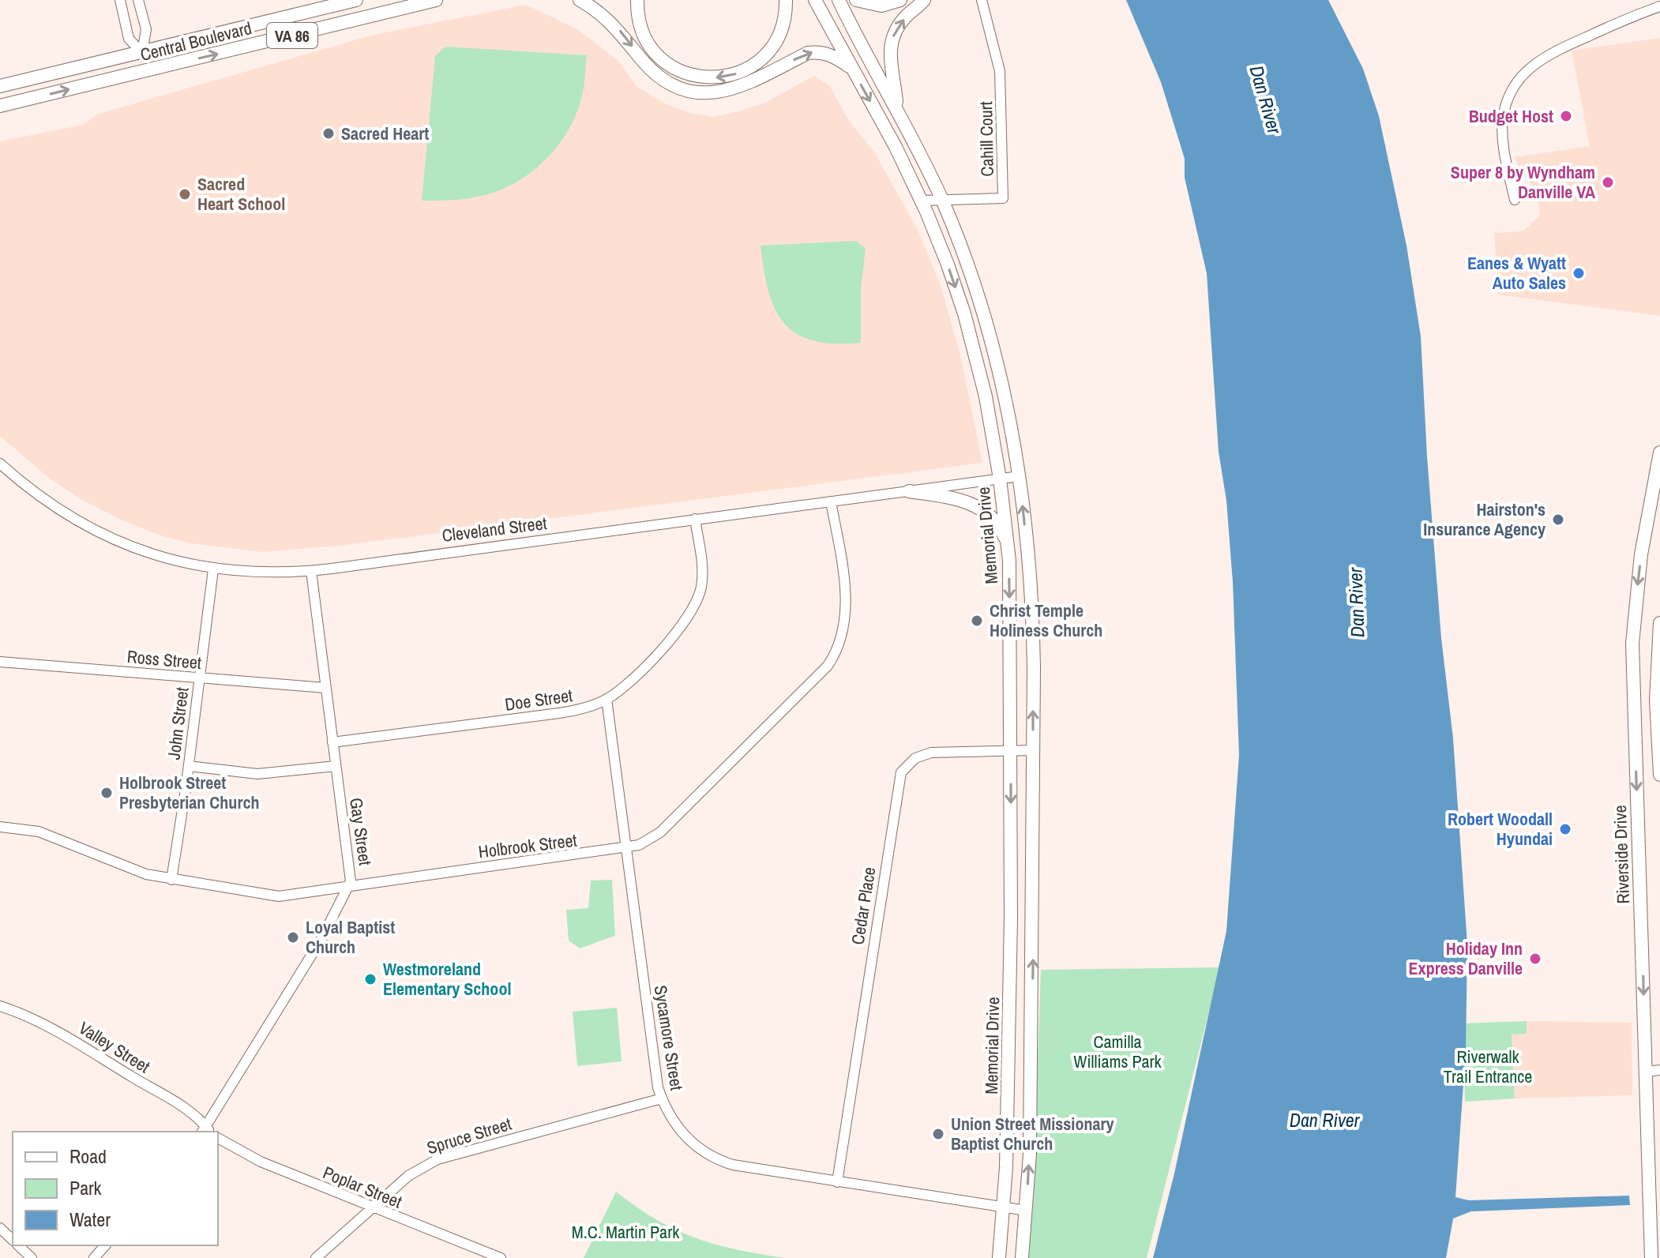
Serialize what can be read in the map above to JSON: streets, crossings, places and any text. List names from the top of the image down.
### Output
{
  "streets": {
    "main road": [
      "VA 86",
      "Central Boulevard",
      "Memorial Drive",
      "Riverside Drive"
    ],
    "street": [
      "Cahill Court",
      "Cleveland Street",
      "Ross Street",
      "Doe Street",
      "John Street",
      "Gay Street",
      "Holbrook Street",
      "Cedar Place",
      "Sycamore Street",
      "Valley Street",
      "Spruce Street",
      "Poplar Street"
    ]
  },
  "crossings": [
    ["Cahill Court", "Memorial Drive"],
    ["Cleveland Street", "Memorial Drive"],
    ["Cleveland Street", "Doe Street"],
    ["Cleveland Street", "John Street"],
    ["Cleveland Street", "Gay Street"],
    ["Cleveland Street", "Holbrook Street"],
    ["Memorial Drive", "Cedar Place"],
    ["Memorial Drive", "Sycamore Street"],
    ["Ross Street", "John Street"],
    ["Ross Street", "Gay Street"],
    ["Doe Street", "Gay Street"],
    ["Doe Street", "Sycamore Street"],
    ["John Street", "Holbrook Street"],
    ["Gay Street", "Holbrook Street"],
    ["Gay Street", "Valley Street"],
    ["Holbrook Street", "Sycamore Street"],
    ["Cedar Place", "Sycamore Street"],
    ["Sycamore Street", "Spruce Street"],
    ["Spruce Street", "Poplar Street"]
  ],
  "one_way": ["Riverside Drive"],
  "water": ["Dan River"],
  "parks": ["Camilla Williams Park", "Riverwalk Trail Entrance", "M.C. Martin Park"],
  "places": [
    "Budget Host",
    "Sacred Heart",
    "Super 8 by Wyndham Danville VA",
    "Sacred Heart School",
    "Eanes & Wyatt Auto Sales",
    "Hairston's Insurance Agency",
    "Christ Temple Holiness Church",
    "Holbrook Street Presbyterian Church",
    "Robert Woodall Hyundai",
    "Loyal Baptist Church",
    "Holiday Inn Express Danville",
    "Westmoreland Elementary School",
    "Union Street Missionary Baptist Church"
  ],
  "legend": ["Road", "Park", "Water"]
}
